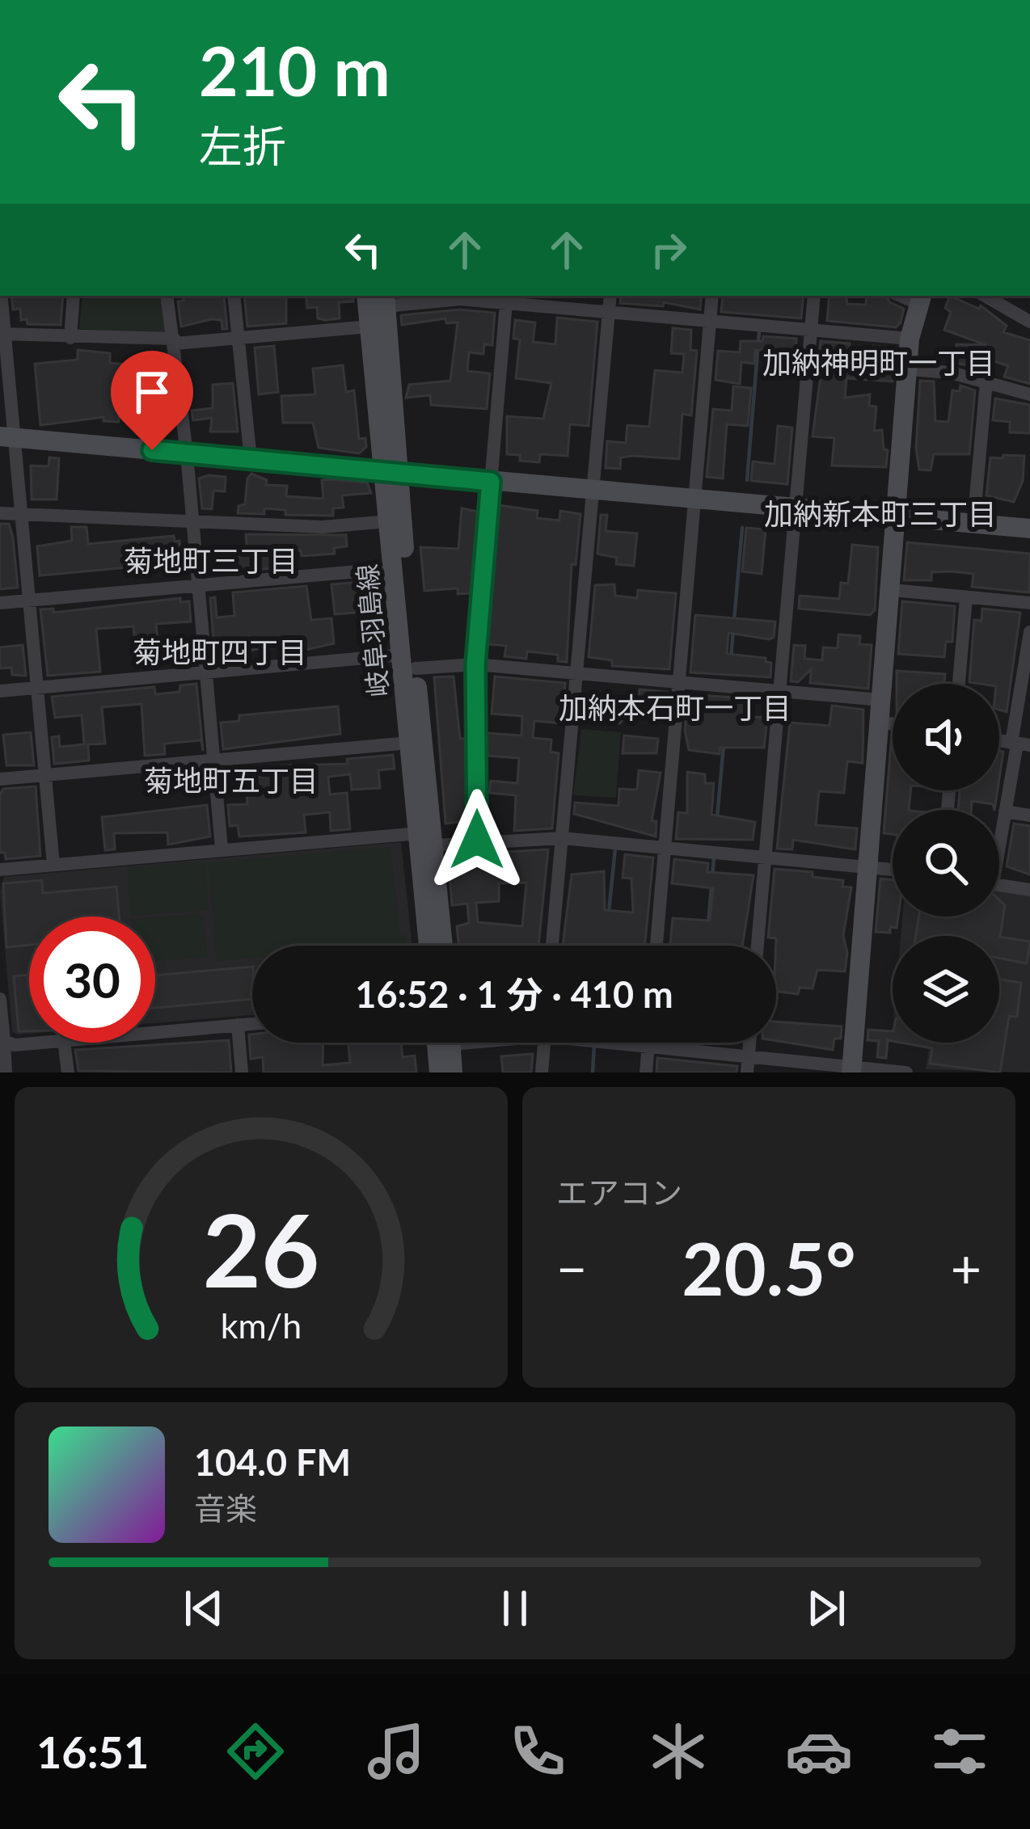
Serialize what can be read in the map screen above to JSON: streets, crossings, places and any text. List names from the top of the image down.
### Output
{
  "streets": {
    "street": ["岐阜羽島線"]
  },
  "districts": [
    "加納神明町一丁目",
    "加納新本町三丁目",
    "菊地町三丁目",
    "菊地町四丁目",
    "加納本石町一丁目",
    "菊地町五丁目"
  ],
  "page": {
    "turn": ["210 m", "左折"],
    "limit": "30",
    "trip": "16:52 · 1 分 · 410 m",
    "tile": "エアコン",
    "heat": ["−", "20.5°", "+"],
    "song": ["104.0 FM", "音楽"],
    "tabs": "16:51",
    "gauge": ["26", "km/h"]
  }
}
